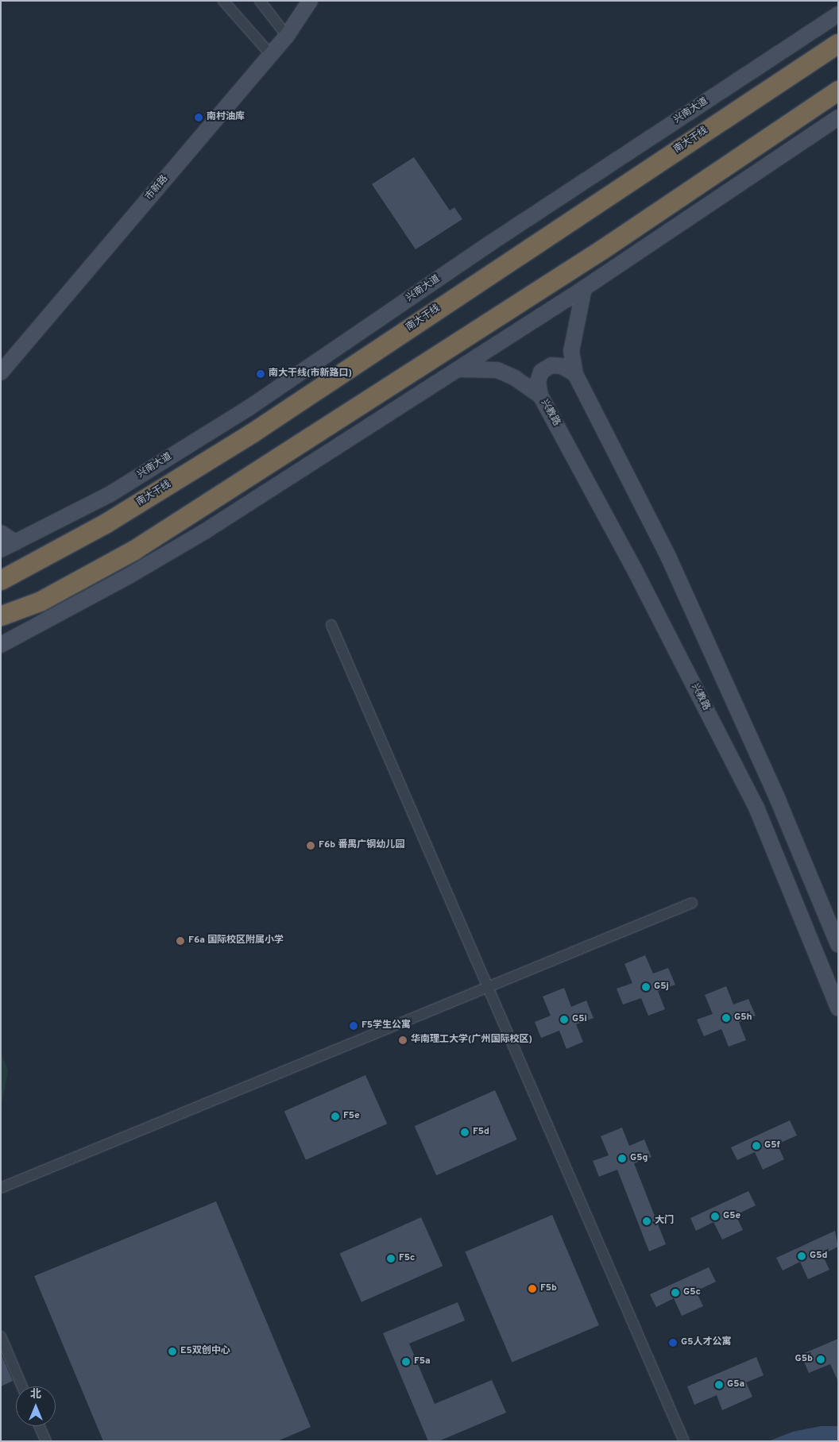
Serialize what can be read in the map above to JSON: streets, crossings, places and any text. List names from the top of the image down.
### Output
{
  "streets": {
    "highway": ["南大干线"],
    "street": ["兴南大道", "市新路", "兴教路"]
  },
  "places": [
    "南村油库",
    "南大干线(市新路口)",
    "F6b 番禺广钢幼儿园",
    "F6a 国际校区附属小学",
    "G5j",
    "G5h",
    "G5i",
    "F5学生公寓",
    "华南理工大学(广州国际校区)",
    "F5e",
    "F5d",
    "G5f",
    "G5g",
    "G5e",
    "大门",
    "G5d",
    "F5c",
    "F5b",
    "G5c",
    "G5人才公寓",
    "E5双创中心",
    "G5b",
    "F5a",
    "G5a"
  ],
  "north": "top"
}
